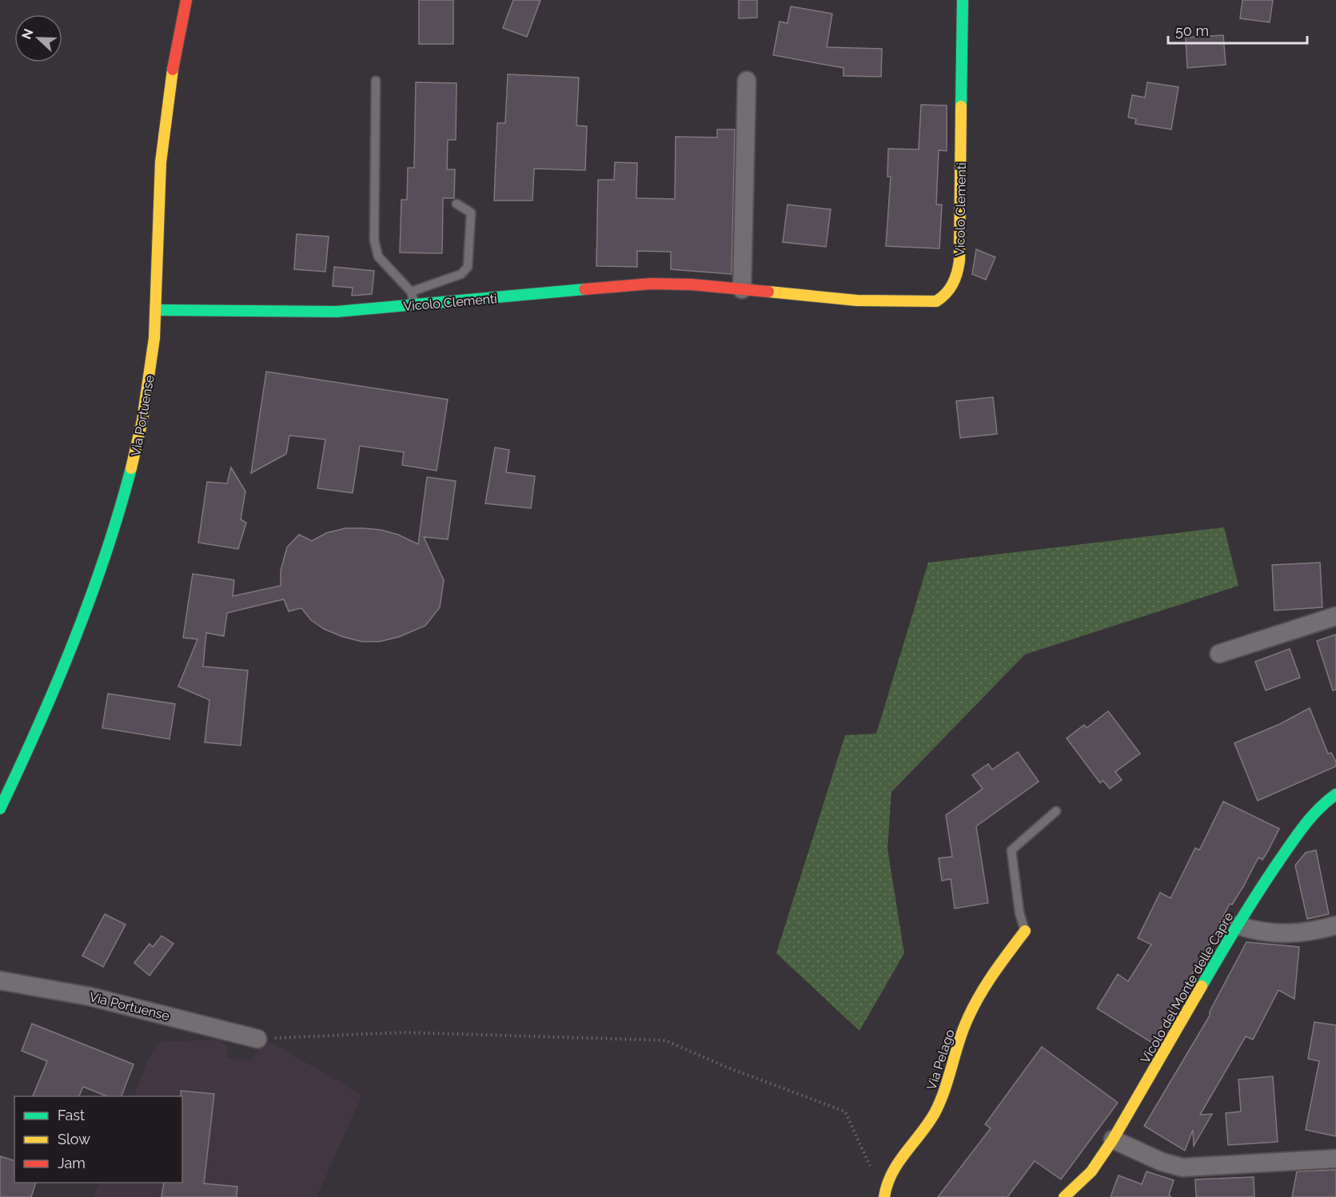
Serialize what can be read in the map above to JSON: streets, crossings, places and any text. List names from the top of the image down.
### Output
{
  "streets": {
    "street": [
      "Vicolo Clementi",
      "Via Portuense",
      "Vicolo del Monte delle Capre",
      "Via Pelago"
    ]
  },
  "crossings": [
    ["Vicolo Clementi", "Via Portuense"]
  ],
  "legend": ["Fast", "Slow", "Jam"],
  "scale_bar": "50 m",
  "north": "left"
}
